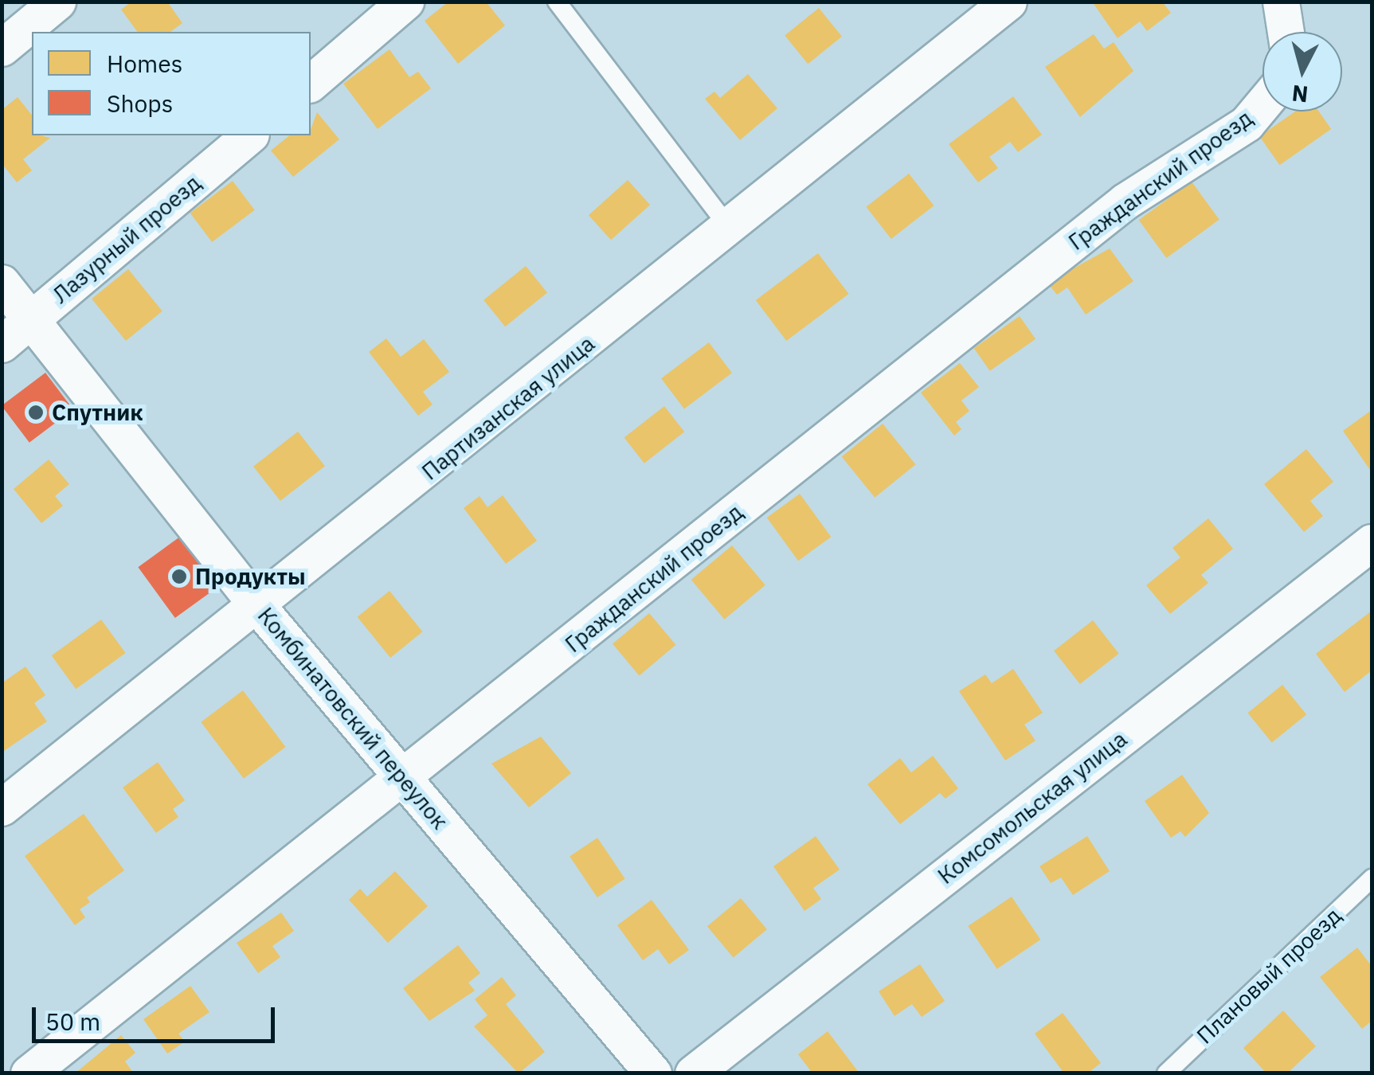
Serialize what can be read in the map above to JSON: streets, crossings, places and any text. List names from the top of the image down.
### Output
{
  "streets": {
    "street": [
      "Гражданский проезд",
      "Лазурный проезд",
      "Партизанская улица",
      "Комбинатовский переулок",
      "Комсомольская улица"
    ],
    "lane": ["Плановый проезд"]
  },
  "crossings": [
    ["Гражданский проезд", "Комбинатовский переулок"],
    ["Лазурный проезд", "Комбинатовский переулок"],
    ["Партизанская улица", "Комбинатовский переулок"]
  ],
  "places": ["Спутник", "Продукты"],
  "legend": ["Homes", "Shops"],
  "scale_bar": "50 m",
  "north": "bottom"
}
